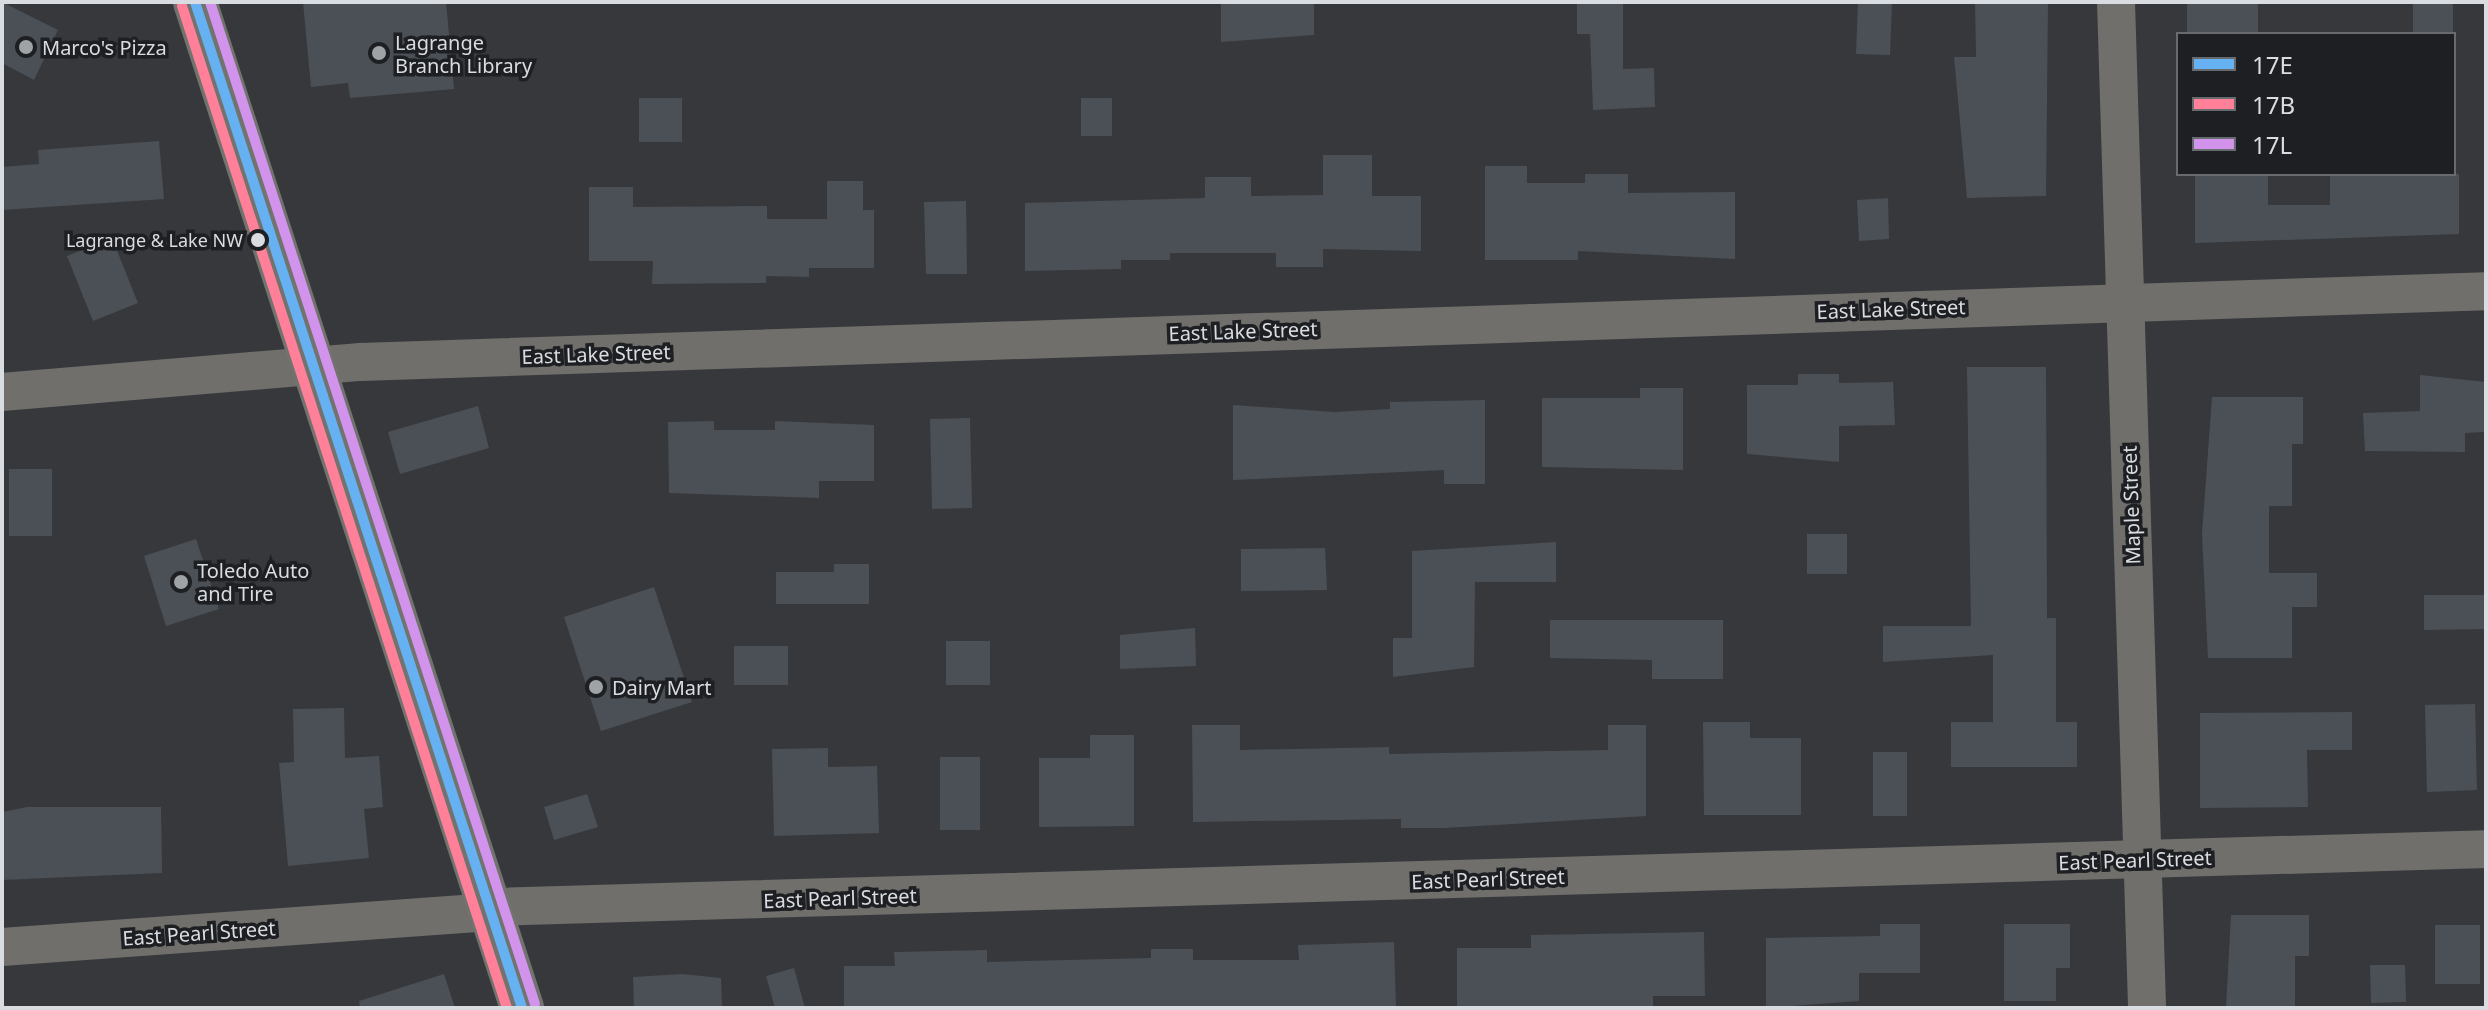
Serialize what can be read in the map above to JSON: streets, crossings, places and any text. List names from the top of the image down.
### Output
{
  "streets": {
    "street": ["East Lake Street", "Maple Street", "East Pearl Street"]
  },
  "crossings": [
    ["East Lake Street", "Maple Street"],
    ["Maple Street", "East Pearl Street"]
  ],
  "places": [
    "Marco's Pizza",
    "Lagrange Branch Library",
    "Lagrange & Lake NW",
    "Toledo Auto and Tire",
    "Dairy Mart"
  ],
  "lines": ["transit line 17E", "transit line 17L", "transit line 17B"],
  "legend": ["17E", "17B", "17L"]
}
